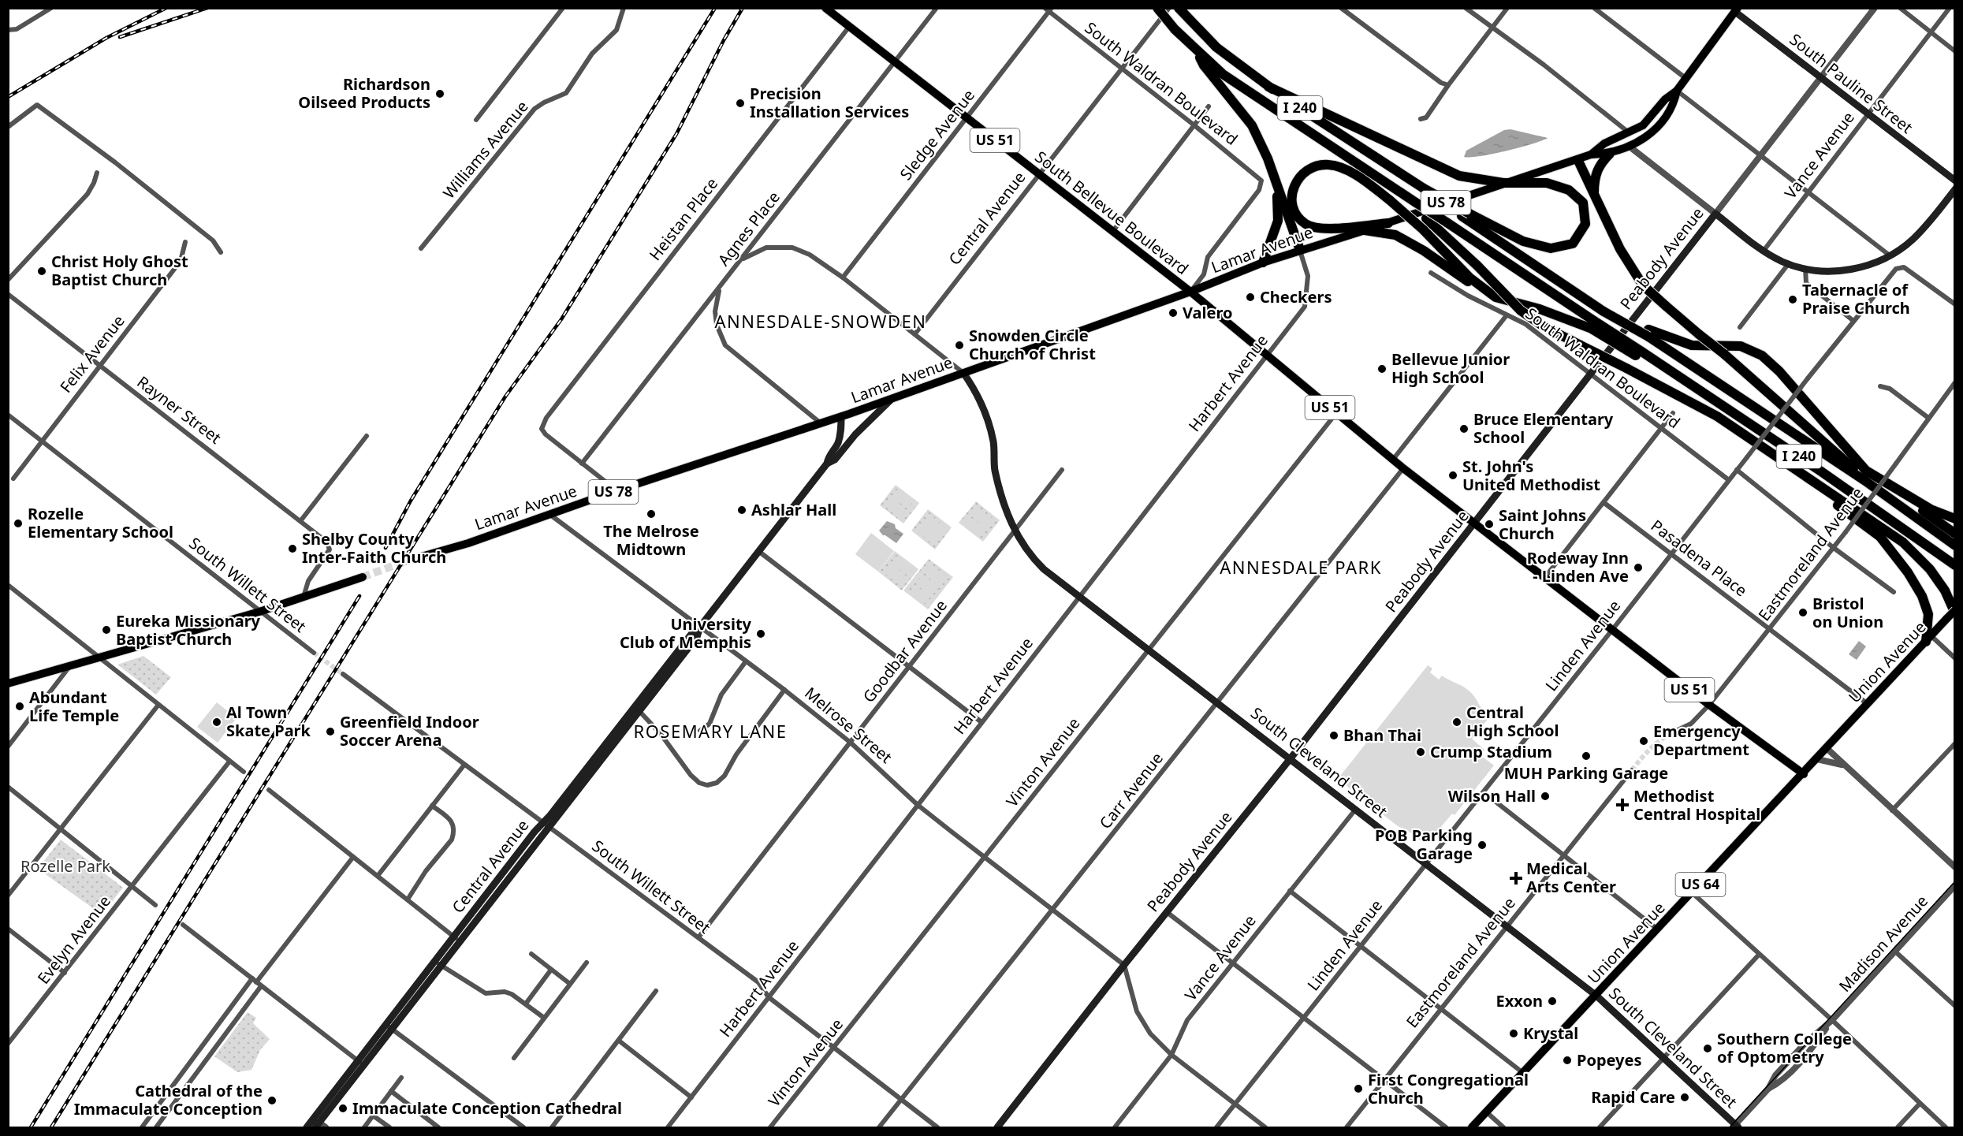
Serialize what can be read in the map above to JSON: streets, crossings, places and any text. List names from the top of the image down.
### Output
{
  "streets": {
    "highway": ["I 240"],
    "main road": [
      "South Pauline Street",
      "US 51",
      "US 78",
      "South Bellevue Boulevard",
      "Central Avenue",
      "Lamar Avenue",
      "Peabody Avenue",
      "Union Avenue",
      "South Cleveland Street",
      "US 64"
    ],
    "street": [
      "South Waldran Boulevard",
      "Sledge Avenue",
      "Williams Avenue",
      "Vance Avenue",
      "Heistan Place",
      "Agnes Place",
      "Felix Avenue",
      "Harbert Avenue",
      "Rayner Street",
      "Eastmoreland Avenue",
      "Pasadena Place",
      "South Willett Street",
      "Linden Avenue",
      "Goodbar Avenue",
      "Melrose Street",
      "Vinton Avenue",
      "Carr Avenue",
      "Evelyn Avenue",
      "Madison Avenue"
    ]
  },
  "crossings": [
    ["South Waldran Boulevard", "Sledge Avenue"],
    ["South Waldran Boulevard", "South Bellevue Boulevard"],
    ["South Waldran Boulevard", "Central Avenue"],
    ["South Waldran Boulevard", "Lamar Avenue"],
    ["South Waldran Boulevard", "Peabody Avenue"],
    ["South Waldran Boulevard", "Linden Avenue"],
    ["South Pauline Street", "Vance Avenue"],
    ["South Pauline Street", "US 78"],
    ["South Pauline Street", "Peabody Avenue"],
    ["Sledge Avenue", "South Bellevue Boulevard"],
    ["Vance Avenue", "South Cleveland Street"],
    ["US 78", "Lamar Avenue"],
    ["South Bellevue Boulevard", "Central Avenue"],
    ["South Bellevue Boulevard", "Heistan Place"],
    ["South Bellevue Boulevard", "Agnes Place"],
    ["South Bellevue Boulevard", "Lamar Avenue"],
    ["South Bellevue Boulevard", "Peabody Avenue"],
    ["South Bellevue Boulevard", "Harbert Avenue"],
    ["South Bellevue Boulevard", "Eastmoreland Avenue"],
    ["South Bellevue Boulevard", "Linden Avenue"],
    ["South Bellevue Boulevard", "Union Avenue"],
    ["South Bellevue Boulevard", "Vinton Avenue"],
    ["South Bellevue Boulevard", "Carr Avenue"],
    ["Central Avenue", "Lamar Avenue"],
    ["Central Avenue", "South Willett Street"],
    ["Central Avenue", "Melrose Street"],
    ["Heistan Place", "Agnes Place"],
    ["Lamar Avenue", "Harbert Avenue"],
    ["Lamar Avenue", "Melrose Street"],
    ["Lamar Avenue", "South Cleveland Street"],
    ["Peabody Avenue", "Melrose Street"],
    ["Peabody Avenue", "South Cleveland Street"],
    ["Felix Avenue", "Rayner Street"],
    ["Felix Avenue", "South Willett Street"],
    ["Harbert Avenue", "South Willett Street"],
    ["Harbert Avenue", "Melrose Street"],
    ["Harbert Avenue", "South Cleveland Street"],
    ["Eastmoreland Avenue", "Pasadena Place"],
    ["Eastmoreland Avenue", "South Cleveland Street"],
    ["Pasadena Place", "Linden Avenue"],
    ["Pasadena Place", "Union Avenue"],
    ["South Willett Street", "Goodbar Avenue"],
    ["South Willett Street", "Vinton Avenue"],
    ["South Willett Street", "Carr Avenue"],
    ["Linden Avenue", "South Cleveland Street"],
    ["Goodbar Avenue", "Melrose Street"],
    ["Goodbar Avenue", "South Cleveland Street"],
    ["Union Avenue", "South Cleveland Street"],
    ["Melrose Street", "Vinton Avenue"],
    ["Melrose Street", "Carr Avenue"],
    ["Vinton Avenue", "South Cleveland Street"],
    ["South Cleveland Street", "Carr Avenue"],
    ["South Cleveland Street", "Madison Avenue"]
  ],
  "districts": ["ANNESDALE-SNOWDEN", "ANNESDALE PARK", "ROSEMARY LANE"],
  "parks": ["Rozelle Park"],
  "places": {
    "other": [
      "Richardson Oilseed Products",
      "Precision Installation Services",
      "Christ Holy Ghost Baptist Church",
      "Checkers",
      "Tabernacle of Praise Church",
      "Valero",
      "Snowden Circle Church of Christ",
      "Bellevue Junior High School",
      "Bruce Elementary School",
      "St. John's United Methodist",
      "Ashlar Hall",
      "The Melrose Midtown",
      "Rozelle Elementary School",
      "Saint Johns Church",
      "Shelby County Inter-Faith Church",
      "Rodeway Inn - Linden Ave",
      "Bristol on Union",
      "Eureka Missionary Baptist Church",
      "University Club of Memphis",
      "Abundant Life Temple",
      "Al Town Skate Park",
      "Central High School",
      "Greenfield Indoor Soccer Arena",
      "Bhan Thai",
      "Emergency Department",
      "Crump Stadium",
      "MUH Parking Garage",
      "Wilson Hall",
      "POB Parking Garage",
      "Exxon",
      "Krystal",
      "Southern College of Optometry",
      "Popeyes",
      "First Congregational Church",
      "Rapid Care",
      "Cathedral of the Immaculate Conception",
      "Immaculate Conception Cathedral"
    ],
    "health": ["Methodist Central Hospital", "Medical Arts Center"]
  }
}
